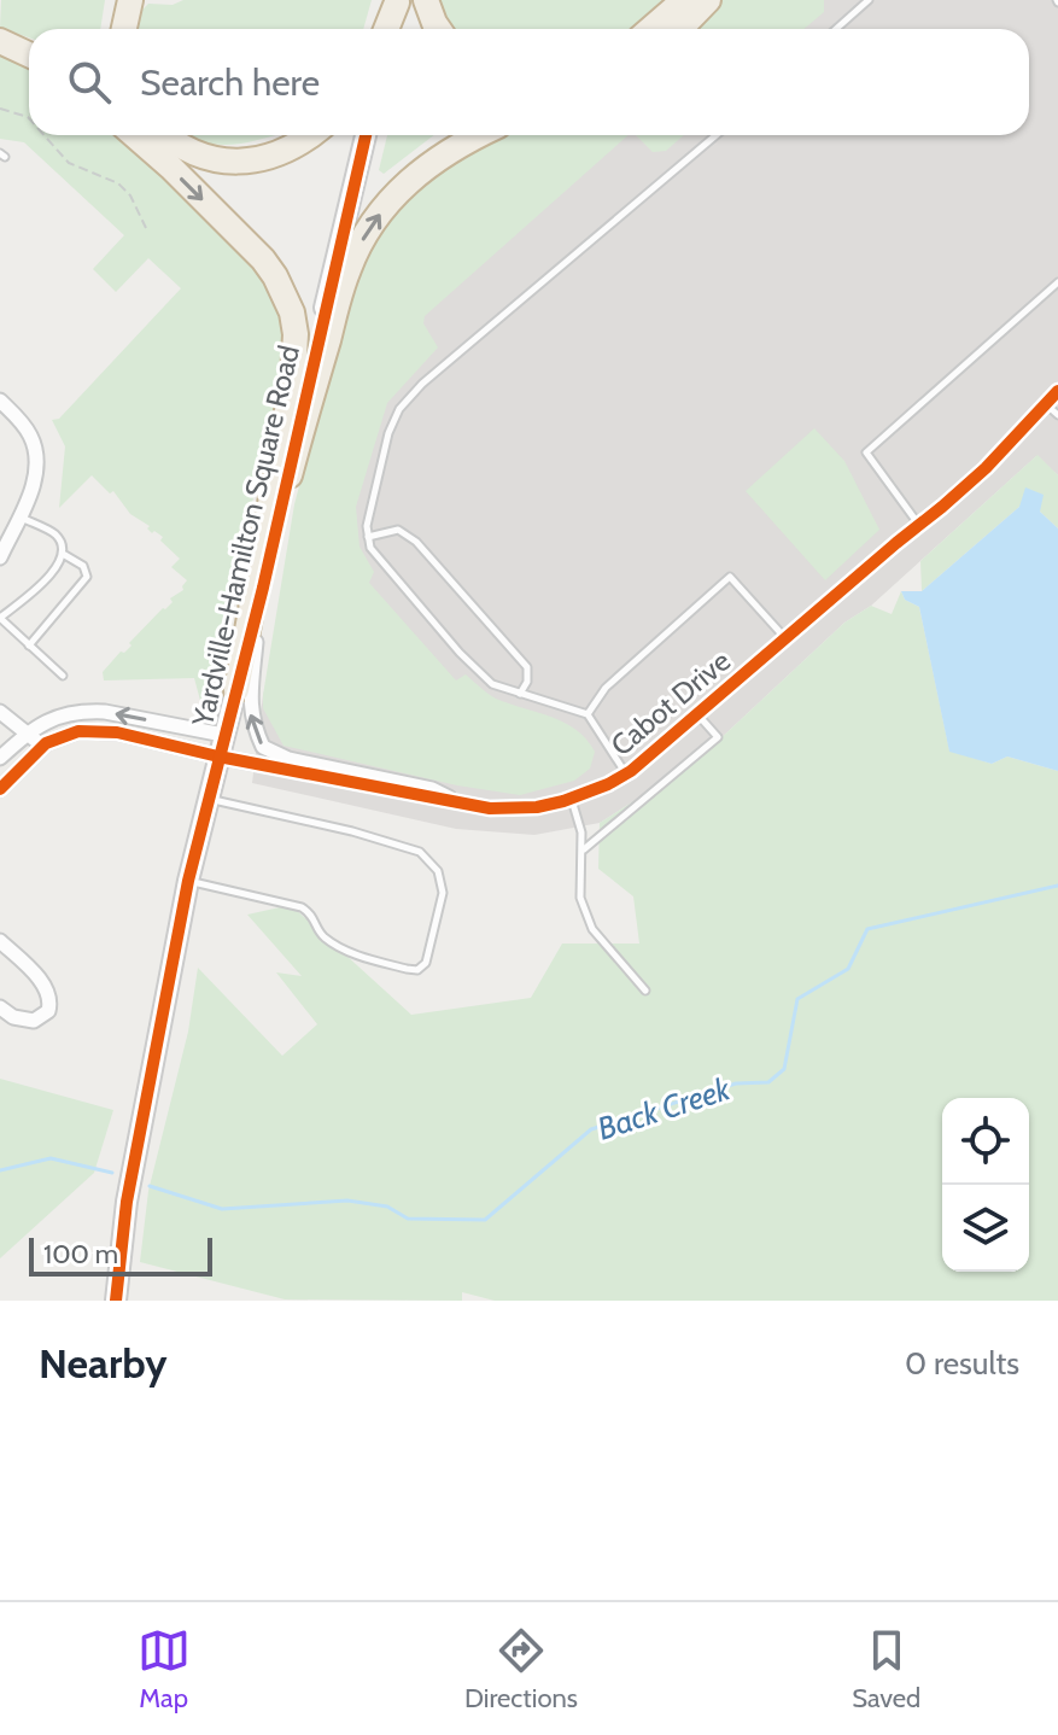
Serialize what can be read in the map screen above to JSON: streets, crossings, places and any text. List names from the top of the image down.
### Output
{
  "streets": {
    "street": ["Yardville-Hamilton Square Road", "Cabot Drive"]
  },
  "crossings": [
    ["Yardville-Hamilton Square Road", "Cabot Drive"]
  ],
  "water": ["Back Creek"],
  "scale_bar": "100 m",
  "page": {
    "search": "Search here",
    "scale": "100 m",
    "heading": ["Nearby", "0 results"],
    "nav": ["Map", "Directions", "Saved"]
  }
}
